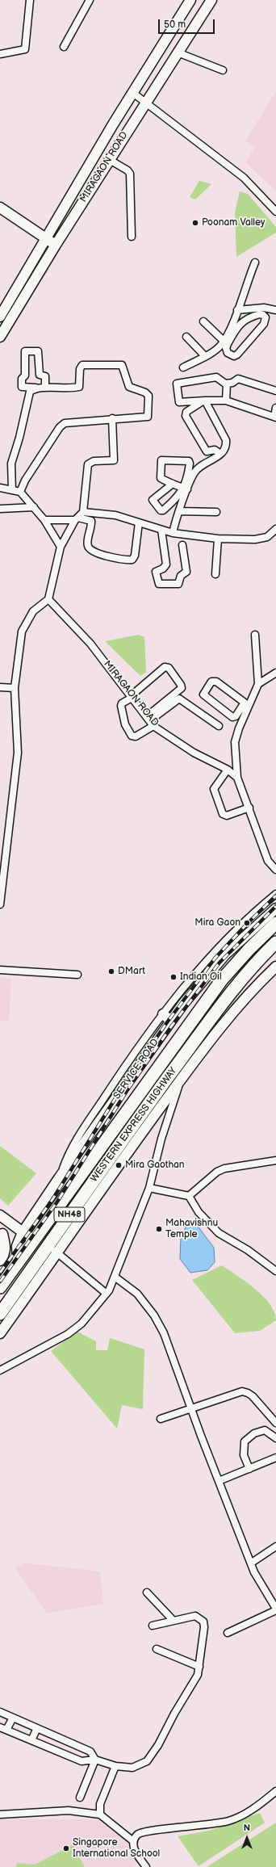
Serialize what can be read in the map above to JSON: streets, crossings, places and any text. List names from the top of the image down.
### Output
{
  "streets": {
    "highway": ["WESTERN EXPRESS HIGHWAY", "NH48"],
    "main road": ["MIRAGAON ROAD", "SERVICE ROAD"]
  },
  "crossings": [
    ["SERVICE ROAD", "WESTERN EXPRESS HIGHWAY"]
  ],
  "places": [
    "Poonam Valley",
    "Mira Gaon",
    "DMart",
    "Indian Oil",
    "Mira Gaothan",
    "Mahavishnu Temple",
    "Singapore International School"
  ],
  "scale_bar": "50 m",
  "north": "top"
}
